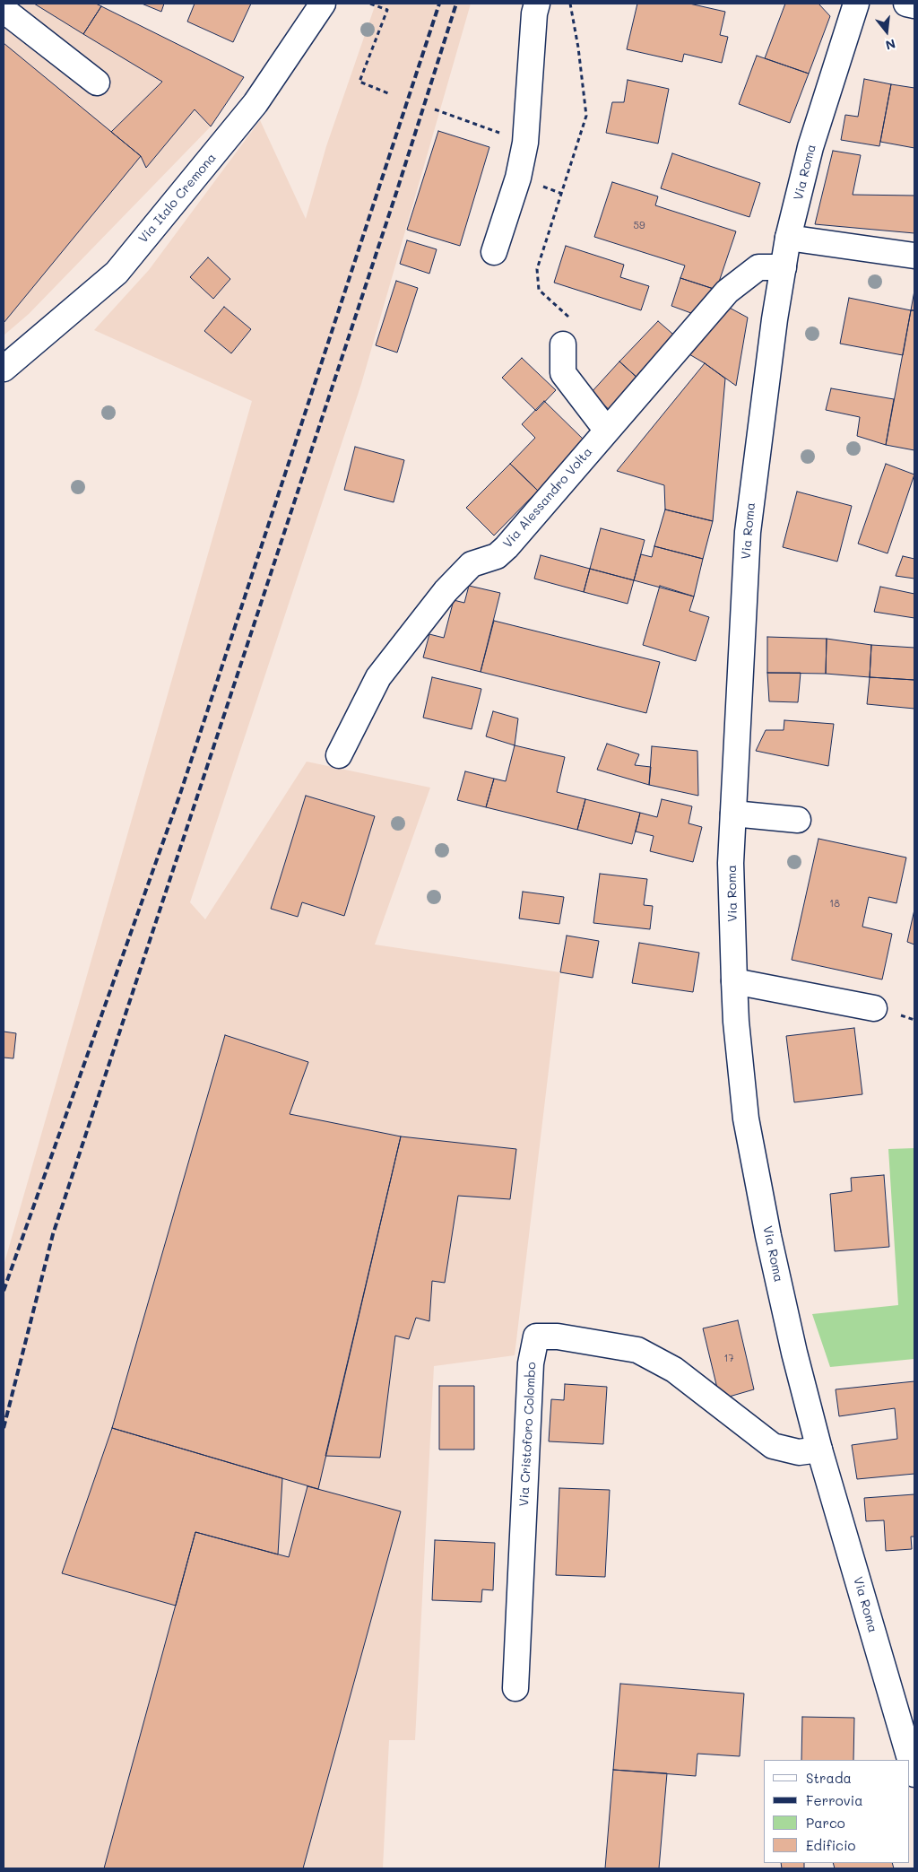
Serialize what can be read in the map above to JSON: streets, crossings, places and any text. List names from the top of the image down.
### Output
{
  "streets": {
    "street": [
      "Via Roma",
      "Via Italo Cremona",
      "Via Alessandro Volta",
      "Via Cristoforo Colombo"
    ]
  },
  "crossings": [
    ["Via Roma", "Via Alessandro Volta"],
    ["Via Roma", "Via Cristoforo Colombo"]
  ],
  "house_numbers": ["59", "18", "17"],
  "legend": [
    "Strada",
    "Ferrovia",
    "Parco",
    "Edificio"
  ],
  "north": "bottom"
}
